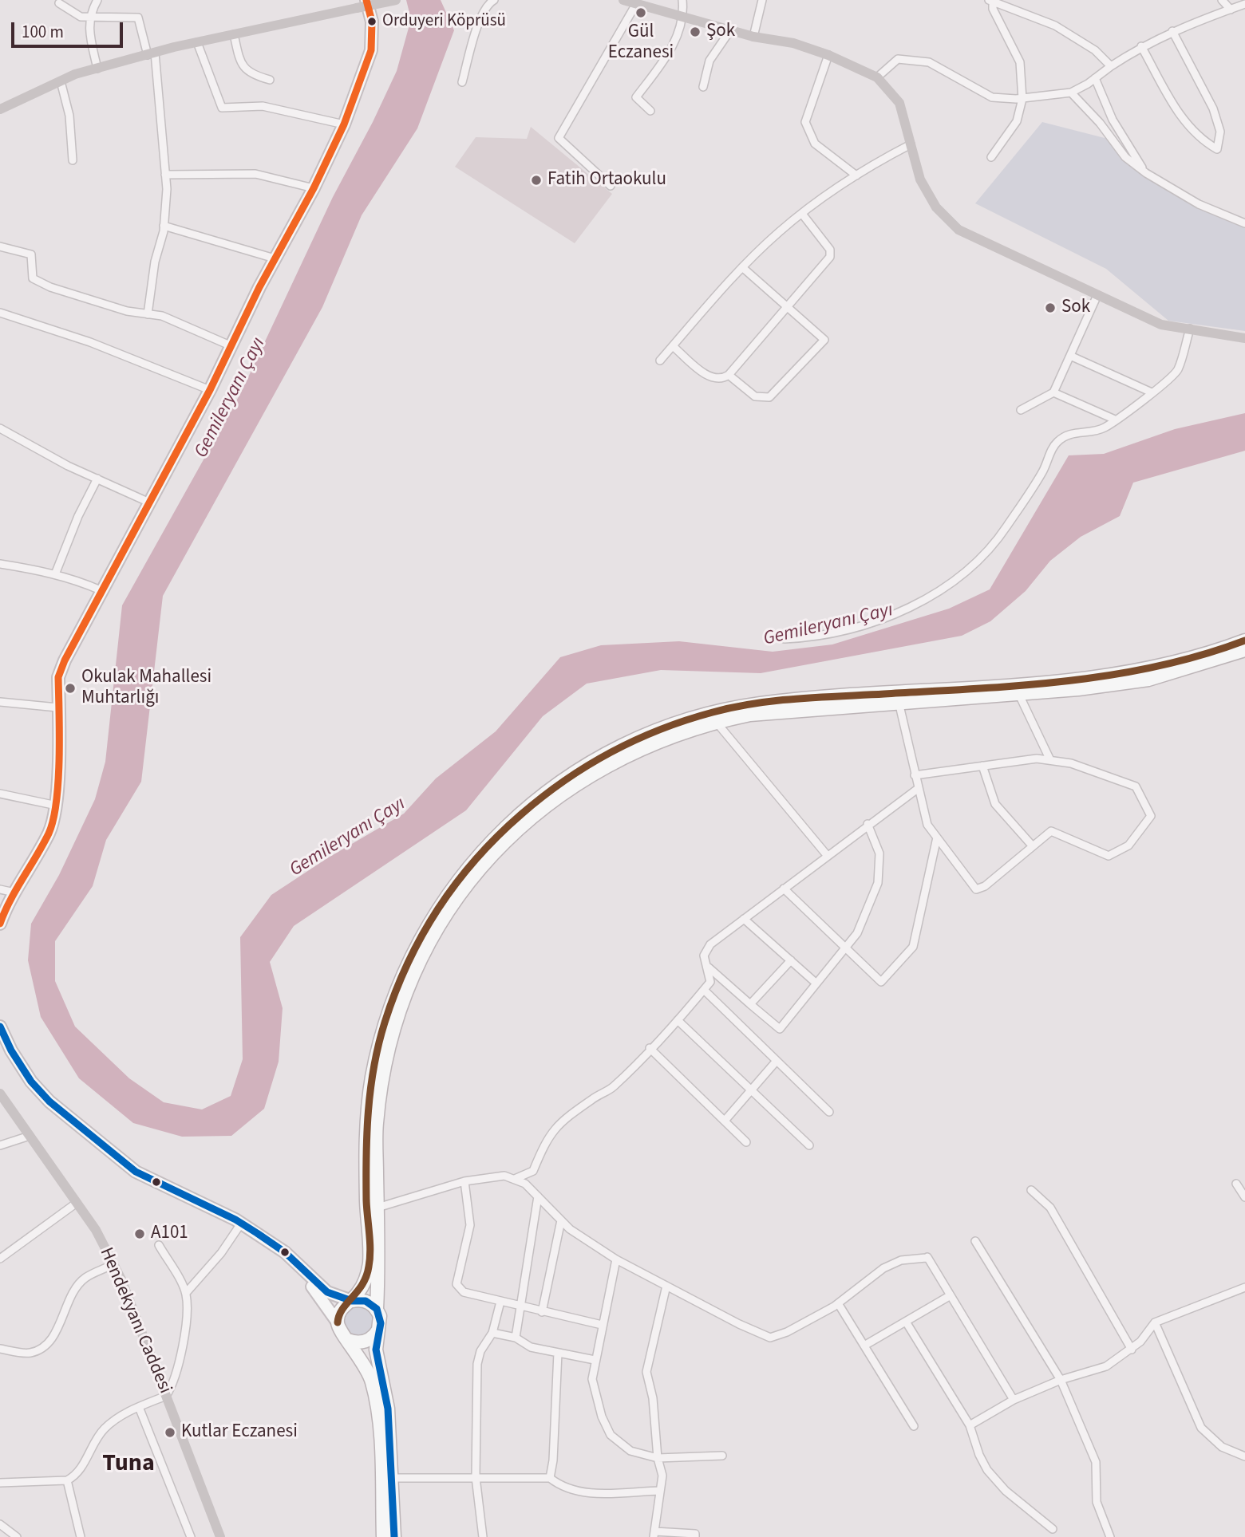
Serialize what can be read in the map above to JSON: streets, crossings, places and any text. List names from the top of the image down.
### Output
{
  "streets": {
    "street": ["Hendekyanı Caddesi"]
  },
  "districts": ["Tuna"],
  "water": ["Gemileryanı Çayı"],
  "places": [
    "Gül Eczanesi",
    "Orduyeri Köprüsü",
    "Şok",
    "Fatih Ortaokulu",
    "Sok",
    "Okulak Mahallesi Muhtarlığı",
    "A101",
    "Kutlar Eczanesi"
  ],
  "scale_bar": "100 m"
}
